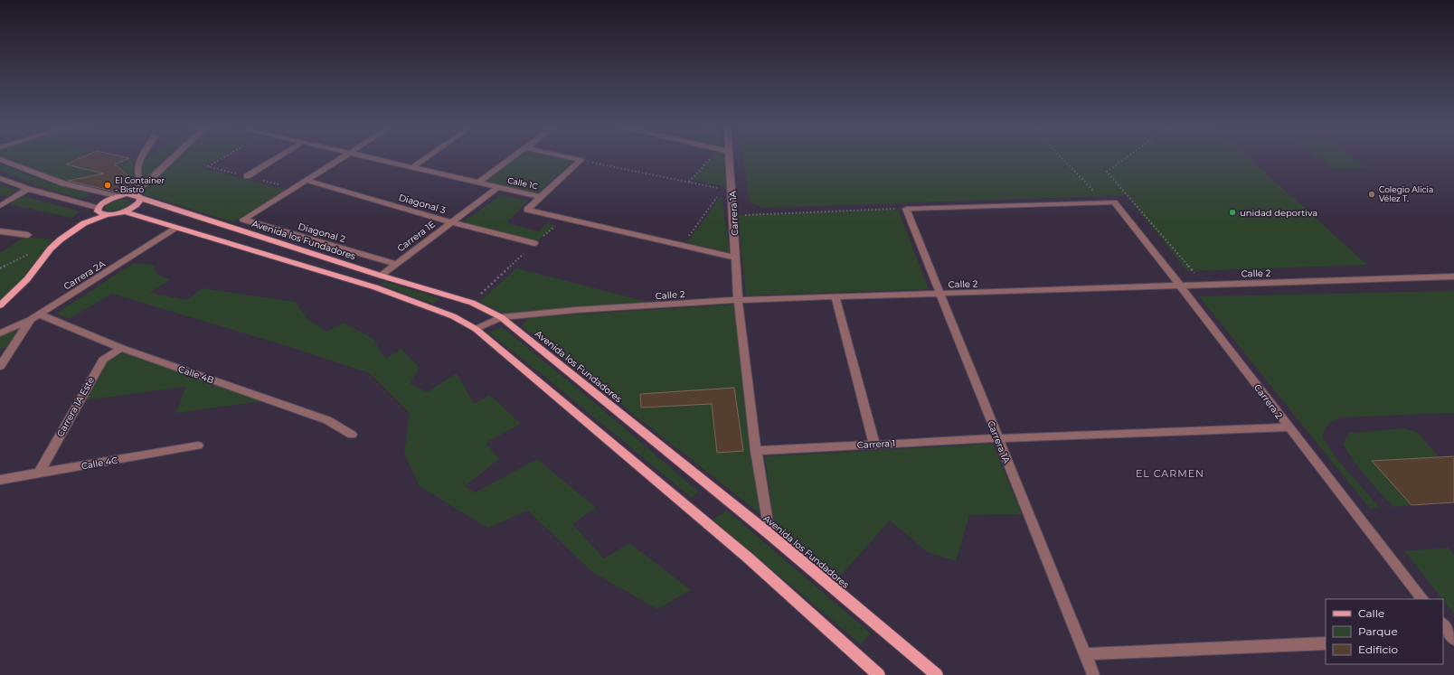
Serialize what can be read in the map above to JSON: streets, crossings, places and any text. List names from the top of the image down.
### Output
{
  "streets": {
    "main road": ["Avenida los Fundadores"],
    "street": [
      "Calle 1C",
      "Diagonal 3",
      "Carrera 1A",
      "Diagonal 2",
      "Carrera 1E",
      "Calle 2",
      "Carrera 2A",
      "Calle 4B",
      "Carrera 2",
      "Carrera 1A Este",
      "Carrera 1",
      "Calle 4C"
    ]
  },
  "crossings": [
    ["Calle 1C", "Carrera 1E"],
    ["Diagonal 3", "Diagonal 2"],
    ["Diagonal 3", "Carrera 1E"],
    ["Carrera 1A", "Calle 2"],
    ["Carrera 1A", "Carrera 1"],
    ["Diagonal 2", "Carrera 1E"],
    ["Carrera 1E", "Avenida los Fundadores"],
    ["Avenida los Fundadores", "Calle 2"],
    ["Calle 2", "Carrera 2"],
    ["Carrera 2A", "Calle 4B"],
    ["Calle 4B", "Carrera 1A Este"],
    ["Carrera 2", "Carrera 1"],
    ["Carrera 1A Este", "Calle 4C"]
  ],
  "districts": ["EL CARMEN"],
  "places": ["El Container - Bistró", "Colegio Alicia Vélez T.", "unidad deportiva"],
  "legend": ["Calle", "Parque", "Edificio"]
}
